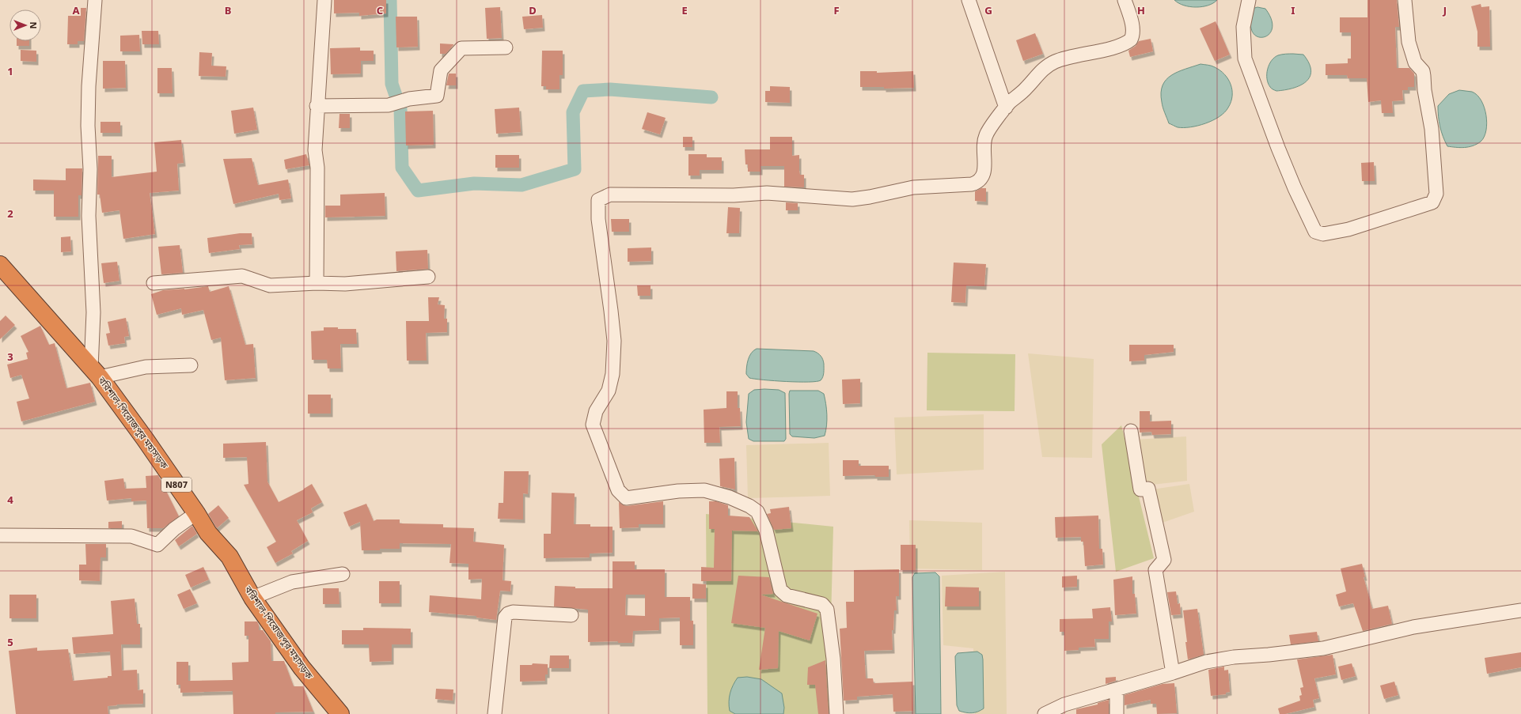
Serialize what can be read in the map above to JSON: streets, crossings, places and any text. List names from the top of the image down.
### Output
{
  "streets": {
    "highway": ["বরিশাল-পিরোজপুর মহাসড়ক", "N807"]
  },
  "north": "right",
  "grid": {
    "columns": [
      "A",
      "B",
      "C",
      "D",
      "E",
      "F",
      "G",
      "H",
      "I",
      "J"
    ],
    "rows": [
      "1",
      "2",
      "3",
      "4",
      "5"
    ]
  }
}
